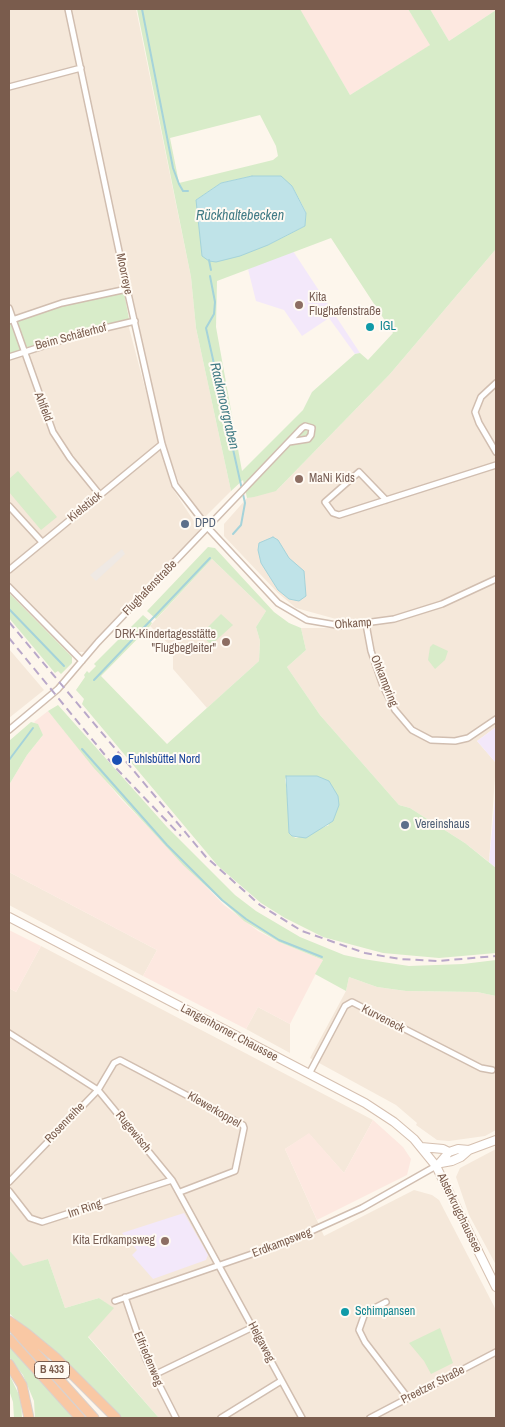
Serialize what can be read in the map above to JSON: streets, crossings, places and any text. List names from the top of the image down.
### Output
{
  "streets": {
    "highway": ["B 433"],
    "main road": ["Langenhorner Chaussee", "Alsterkrugchaussee", "Erdkampsweg"],
    "street": [
      "Moorreye",
      "Beim Schäferhof",
      "Ahlfeld",
      "Kielstück",
      "Flughafenstraße",
      "Ohkamp",
      "Ohkampring",
      "Kurveneck",
      "Klewerkoppel",
      "Rosenreihe",
      "Rugewisch",
      "Im Ring",
      "Helgaweg",
      "Elfriedenweg",
      "Preetzer Straße"
    ]
  },
  "crossings": [
    ["Moorreye", "Beim Schäferhof"],
    ["Moorreye", "Kielstück"],
    ["Moorreye", "Flughafenstraße"],
    ["Moorreye", "Ohkamp"],
    ["Beim Schäferhof", "Ahlfeld"],
    ["Ahlfeld", "Kielstück"],
    ["Flughafenstraße", "Ohkamp"],
    ["Ohkamp", "Ohkampring"],
    ["Kurveneck", "Langenhorner Chaussee"],
    ["Langenhorner Chaussee", "Alsterkrugchaussee"],
    ["Langenhorner Chaussee", "Erdkampsweg"],
    ["Klewerkoppel", "Rosenreihe"],
    ["Klewerkoppel", "Rugewisch"],
    ["Rosenreihe", "Rugewisch"],
    ["Rugewisch", "Im Ring"],
    ["Rugewisch", "Erdkampsweg"],
    ["Rugewisch", "Helgaweg"],
    ["Alsterkrugchaussee", "Erdkampsweg"],
    ["Erdkampsweg", "Helgaweg"],
    ["Erdkampsweg", "Elfriedenweg"]
  ],
  "water": ["Rückhaltebecken", "Raakmoorgraben"],
  "places": [
    "Kita Flughafenstraße",
    "IGL",
    "MaNi Kids",
    "DPD",
    "DRK-Kindertagesstätte \"Flugbegleiter\"",
    "Fuhlsbüttel Nord",
    "Vereinshaus",
    "Kita Erdkampsweg",
    "Schimpansen"
  ]
}
